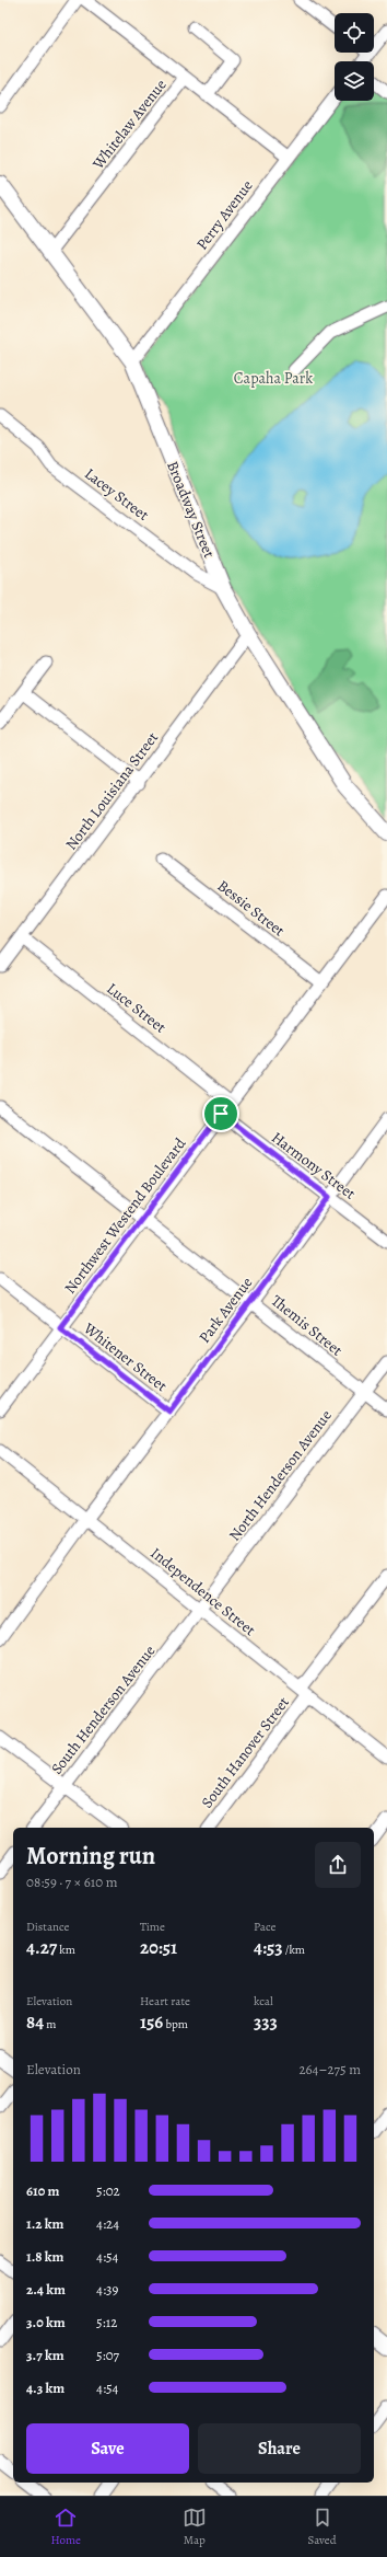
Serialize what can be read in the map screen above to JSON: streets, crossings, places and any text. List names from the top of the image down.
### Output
{
  "streets": {
    "main road": ["Broadway Street"],
    "street": [
      "Whitelaw Avenue",
      "Perry Avenue",
      "Lacey Street",
      "North Louisiana Street",
      "Bessie Street",
      "Luce Street",
      "Harmony Street",
      "Northwest Westend Boulevard",
      "Park Avenue",
      "Themis Street",
      "Whitener Street",
      "North Henderson Avenue",
      "Independence Street",
      "South Henderson Avenue",
      "South Hanover Street"
    ]
  },
  "crossings": [
    ["Whitelaw Avenue", "Perry Avenue"],
    ["Whitelaw Avenue", "Broadway Street"],
    ["Perry Avenue", "Broadway Street"],
    ["Lacey Street", "Broadway Street"],
    ["Broadway Street", "North Louisiana Street"],
    ["North Louisiana Street", "Luce Street"],
    ["Bessie Street", "Northwest Westend Boulevard"],
    ["Luce Street", "Northwest Westend Boulevard"],
    ["Harmony Street", "Northwest Westend Boulevard"],
    ["Harmony Street", "Park Avenue"],
    ["Northwest Westend Boulevard", "Themis Street"],
    ["Northwest Westend Boulevard", "Whitener Street"],
    ["Park Avenue", "Themis Street"],
    ["Park Avenue", "Whitener Street"],
    ["Park Avenue", "Independence Street"],
    ["Themis Street", "North Henderson Avenue"],
    ["North Henderson Avenue", "Independence Street"],
    ["North Henderson Avenue", "South Henderson Avenue"],
    ["Independence Street", "South Henderson Avenue"],
    ["Independence Street", "South Hanover Street"]
  ],
  "parks": ["Capaha Park"],
  "page": {
    "heading": ["Morning run", "08:59 · 7 × 610 m"],
    "stats": [
      ["Distance", "4.27 km"],
      ["Time", "20:51"],
      ["Pace", "4:53 /km"],
      ["Elevation", "84 m"],
      ["Heart rate", "156 bpm"],
      ["kcal", "333"]
    ],
    "chart": ["Elevation", "264–275 m"],
    "list": [
      {
        "name": "610 m",
        "note": "5:02"
      },
      {
        "name": "1.2 km",
        "note": "4:24"
      },
      {
        "name": "1.8 km",
        "note": "4:54"
      },
      {
        "name": "2.4 km",
        "note": "4:39"
      },
      {
        "name": "3.0 km",
        "note": "5:12"
      },
      {
        "name": "3.7 km",
        "note": "5:07"
      },
      {
        "name": "4.3 km",
        "note": "4:54"
      }
    ],
    "buttons": ["Save", "Share"],
    "tabs": ["Home", "Map", "Saved"]
  }
}
